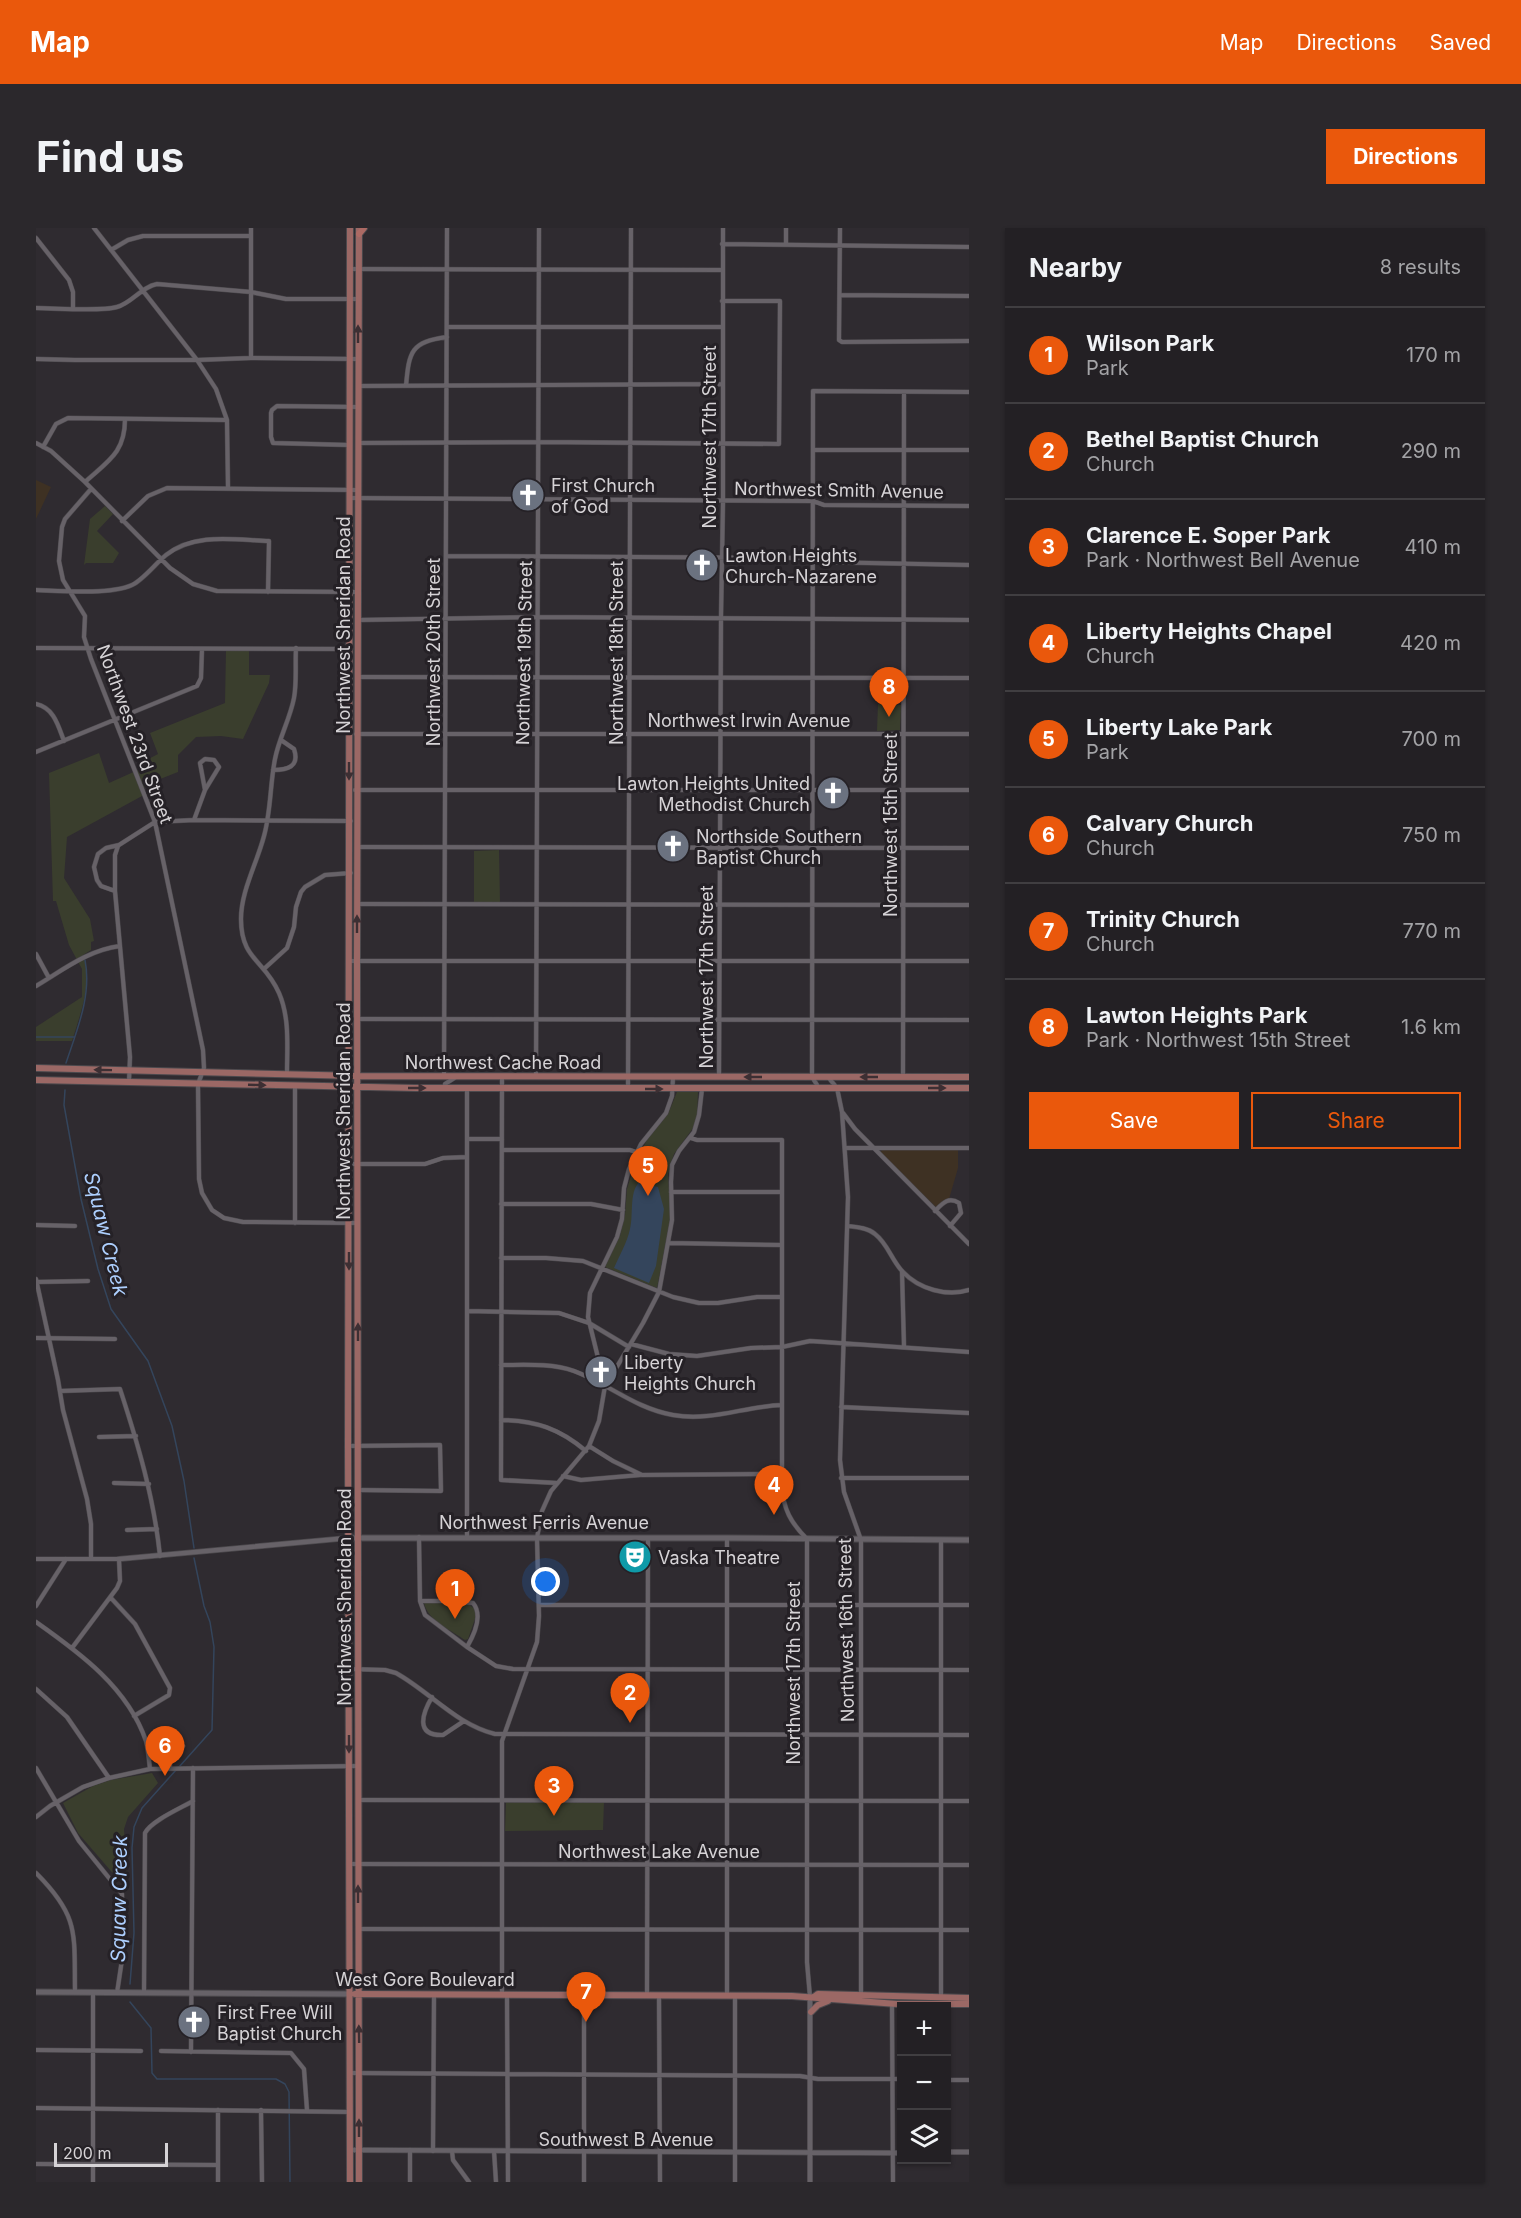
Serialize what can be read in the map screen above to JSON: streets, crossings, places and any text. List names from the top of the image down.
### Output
{
  "streets": {
    "main road": [
      "Northwest Sheridan Road",
      "Northwest Cache Road",
      "Northwest Ferris Avenue",
      "West Gore Boulevard"
    ],
    "street": [
      "Northwest 17th Street",
      "Northwest Smith Avenue",
      "Northwest 20th Street",
      "Northwest 19th Street",
      "Northwest 18th Street",
      "Northwest Irwin Avenue",
      "Northwest 23rd Street",
      "Northwest 15th Street",
      "Northwest 16th Street",
      "Northwest Lake Avenue",
      "Southwest B Avenue"
    ]
  },
  "crossings": [
    ["Northwest 17th Street", "Northwest Smith Avenue"],
    ["Northwest 17th Street", "Northwest Irwin Avenue"],
    ["Northwest 17th Street", "Northwest Cache Road"],
    ["Northwest 17th Street", "Northwest Ferris Avenue"],
    ["Northwest 17th Street", "Northwest Lake Avenue"],
    ["Northwest 17th Street", "West Gore Boulevard"],
    ["Northwest Smith Avenue", "Northwest Sheridan Road"],
    ["Northwest Smith Avenue", "Northwest 20th Street"],
    ["Northwest Smith Avenue", "Northwest 19th Street"],
    ["Northwest Smith Avenue", "Northwest 18th Street"],
    ["Northwest Smith Avenue", "Northwest 15th Street"],
    ["Northwest Sheridan Road", "Northwest Irwin Avenue"],
    ["Northwest Sheridan Road", "Northwest Cache Road"],
    ["Northwest Sheridan Road", "Northwest Ferris Avenue"],
    ["Northwest Sheridan Road", "Northwest Lake Avenue"],
    ["Northwest Sheridan Road", "West Gore Boulevard"],
    ["Northwest Sheridan Road", "Southwest B Avenue"],
    ["Northwest 20th Street", "Northwest Irwin Avenue"],
    ["Northwest 20th Street", "Northwest Cache Road"],
    ["Northwest 19th Street", "Northwest Irwin Avenue"],
    ["Northwest 19th Street", "Northwest Cache Road"],
    ["Northwest 18th Street", "Northwest Irwin Avenue"],
    ["Northwest 18th Street", "Northwest Cache Road"],
    ["Northwest Irwin Avenue", "Northwest 15th Street"],
    ["Northwest 23rd Street", "Northwest Cache Road"],
    ["Northwest 15th Street", "Northwest Cache Road"],
    ["Northwest Cache Road", "Northwest 16th Street"],
    ["Northwest Ferris Avenue", "Northwest 16th Street"],
    ["Northwest 16th Street", "Northwest Lake Avenue"],
    ["Northwest 16th Street", "West Gore Boulevard"]
  ],
  "water": ["Squaw Creek"],
  "places": {
    "church": [
      "First Church of God",
      "Lawton Heights Church-Nazarene",
      "Lawton Heights United Methodist Church",
      "Northside Southern Baptist Church",
      "Liberty Heights Church",
      "First Free Will Baptist Church"
    ],
    "theatre": ["Vaska Theatre"]
  },
  "scale_bar": "200 m",
  "page": {
    "header": "Map",
    "nav": ["Map", "Directions", "Saved"],
    "buttons": [
      "Directions",
      ["Save", "Share"]
    ],
    "title": "Find us",
    "heading": ["Nearby", "8 results"],
    "list": [
      {
        "mark": "1",
        "name": "Wilson Park",
        "note": "Park",
        "value": "170 m"
      },
      {
        "mark": "2",
        "name": "Bethel Baptist Church",
        "note": "Church",
        "value": "290 m"
      },
      {
        "mark": "3",
        "name": "Clarence E. Soper Park",
        "note": "Park · Northwest Bell Avenue",
        "value": "410 m"
      },
      {
        "mark": "4",
        "name": "Liberty Heights Chapel",
        "note": "Church",
        "value": "420 m"
      },
      {
        "mark": "5",
        "name": "Liberty Lake Park",
        "note": "Park",
        "value": "700 m"
      },
      {
        "mark": "6",
        "name": "Calvary Church",
        "note": "Church",
        "value": "750 m"
      },
      {
        "mark": "7",
        "name": "Trinity Church",
        "note": "Church",
        "value": "770 m"
      },
      {
        "mark": "8",
        "name": "Lawton Heights Park",
        "note": "Park · Northwest 15th Street",
        "value": "1.6 km"
      }
    ],
    "pins": [
      "8",
      "5",
      "4",
      "1",
      "2",
      "6",
      "3",
      "7"
    ],
    "map_buttons": ["+", "−"],
    "scale": "200 m"
  }
}
